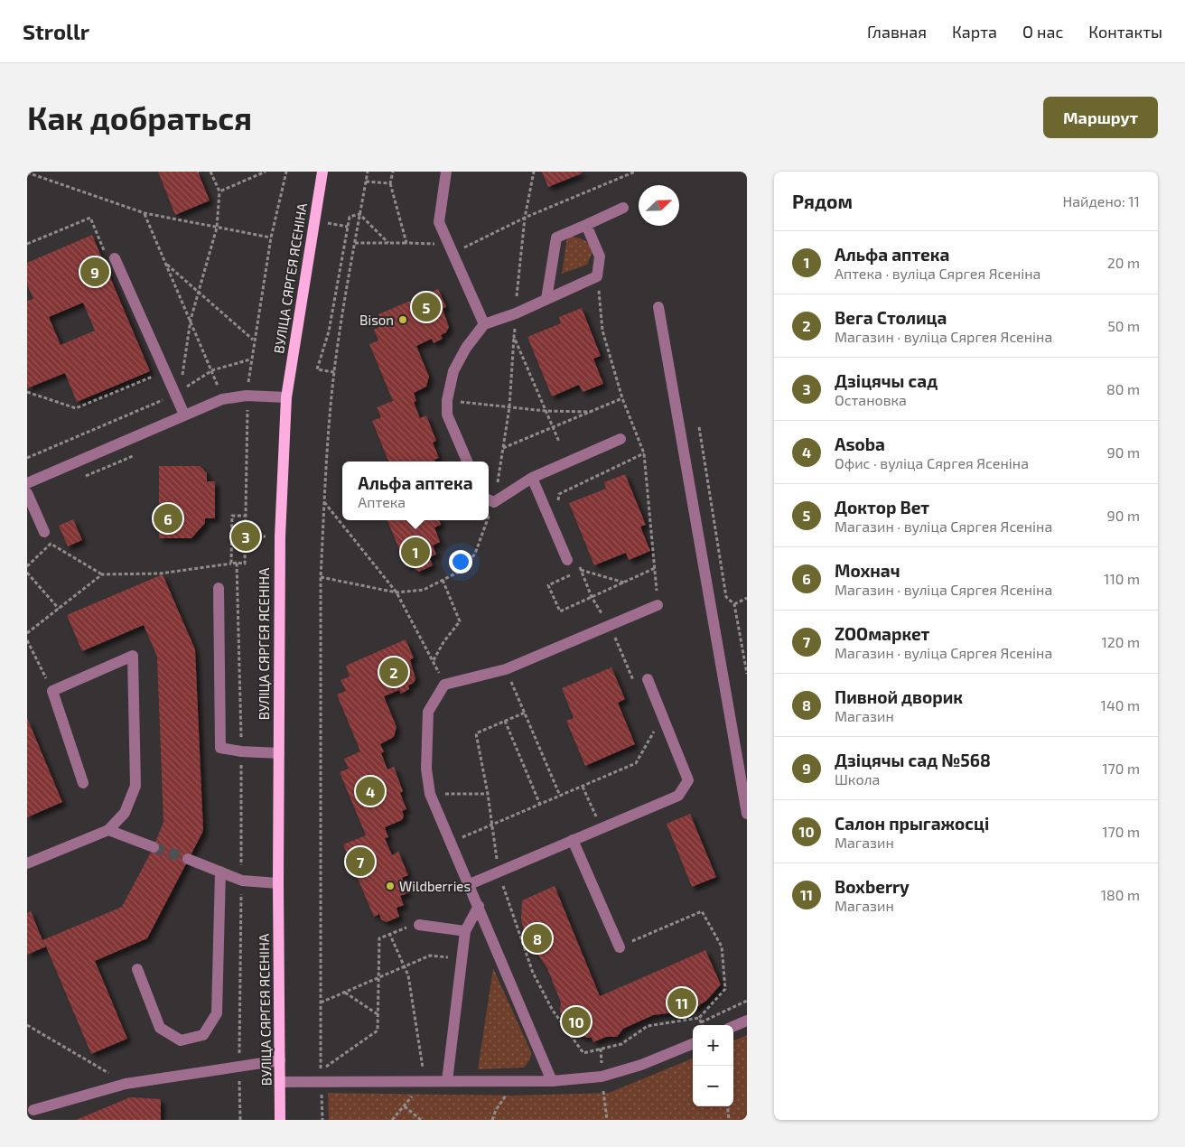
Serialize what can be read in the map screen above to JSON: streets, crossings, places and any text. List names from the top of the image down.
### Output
{
  "streets": {
    "main road": ["ВУЛІЦА СЯРГЕЯ ЯСЕНІНА"]
  },
  "places": ["Bison", "Wildberries"],
  "north": "top right",
  "page": {
    "header": "Strollr",
    "nav": [
      "Главная",
      "Карта",
      "О нас",
      "Контакты"
    ],
    "buttons": "Маршрут",
    "title": "Как добраться",
    "heading": ["Рядом", "Найдено: 11"],
    "list": [
      {
        "mark": "1",
        "name": "Альфа аптека",
        "note": "Аптека · вуліца Сяргея Ясеніна",
        "value": "20 m"
      },
      {
        "mark": "2",
        "name": "Вега Столица",
        "note": "Магазин · вуліца Сяргея Ясеніна",
        "value": "50 m"
      },
      {
        "mark": "3",
        "name": "Дзіцячы сад",
        "note": "Остановка",
        "value": "80 m"
      },
      {
        "mark": "4",
        "name": "Asoba",
        "note": "Офис · вуліца Сяргея Ясеніна",
        "value": "90 m"
      },
      {
        "mark": "5",
        "name": "Доктор Вет",
        "note": "Магазин · вуліца Сяргея Ясеніна",
        "value": "90 m"
      },
      {
        "mark": "6",
        "name": "Мохнач",
        "note": "Магазин · вуліца Сяргея Ясеніна",
        "value": "110 m"
      },
      {
        "mark": "7",
        "name": "ZOOмаркет",
        "note": "Магазин · вуліца Сяргея Ясеніна",
        "value": "120 m"
      },
      {
        "mark": "8",
        "name": "Пивной дворик",
        "note": "Магазин",
        "value": "140 m"
      },
      {
        "mark": "9",
        "name": "Дзіцячы сад №568",
        "note": "Школа",
        "value": "170 m"
      },
      {
        "mark": "10",
        "name": "Салон прыгажосці",
        "note": "Магазин",
        "value": "170 m"
      },
      {
        "mark": "11",
        "name": "Boxberry",
        "note": "Магазин",
        "value": "180 m"
      }
    ],
    "pins": [
      "9",
      "5",
      "6",
      "3",
      "1",
      "2",
      "4",
      "7",
      "8",
      "11",
      "10"
    ],
    "popup": ["Альфа аптека", "Аптека"],
    "map_buttons": ["+", "−"]
  }
}
